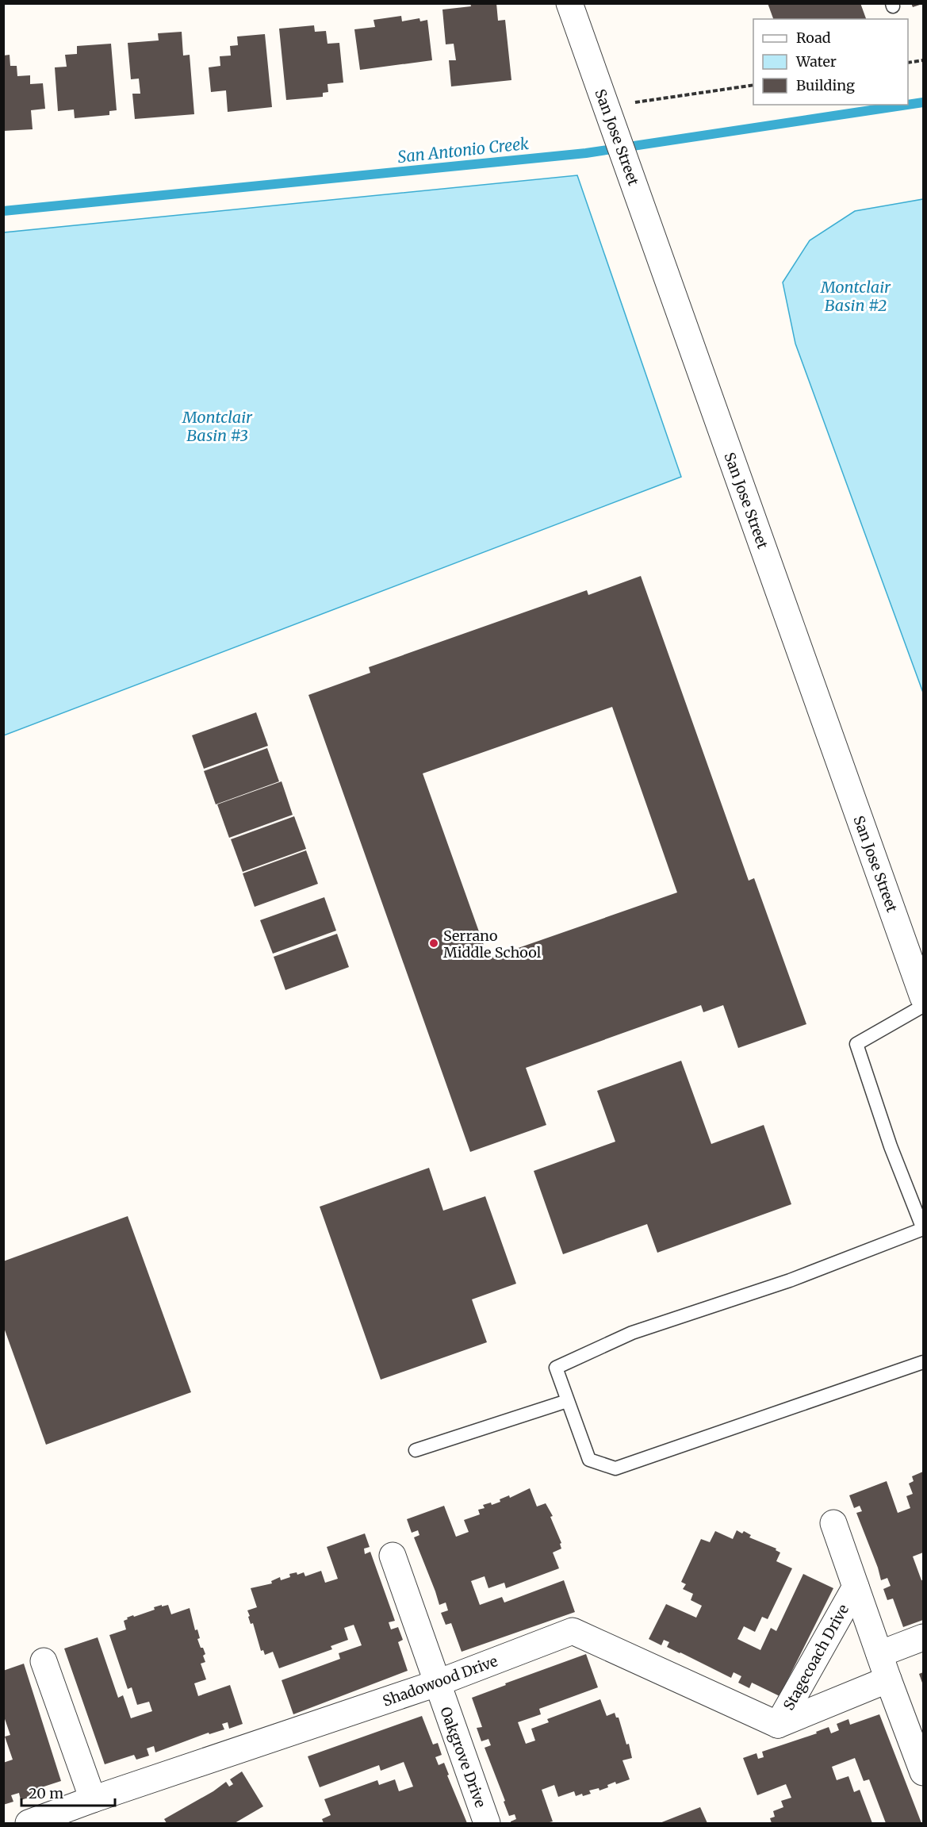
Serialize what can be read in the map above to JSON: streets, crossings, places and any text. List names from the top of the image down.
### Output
{
  "streets": {
    "street": [
      "San Jose Street",
      "Stagecoach Drive",
      "Shadowood Drive",
      "Oakgrove Drive"
    ]
  },
  "crossings": [
    ["Stagecoach Drive", "Shadowood Drive"],
    ["Shadowood Drive", "Oakgrove Drive"]
  ],
  "water": ["San Antonio Creek", "Montclair Basin #2", "Montclair Basin #3"],
  "places": ["Serrano Middle School"],
  "legend": ["Road", "Water", "Building"],
  "scale_bar": "20 m"
}
